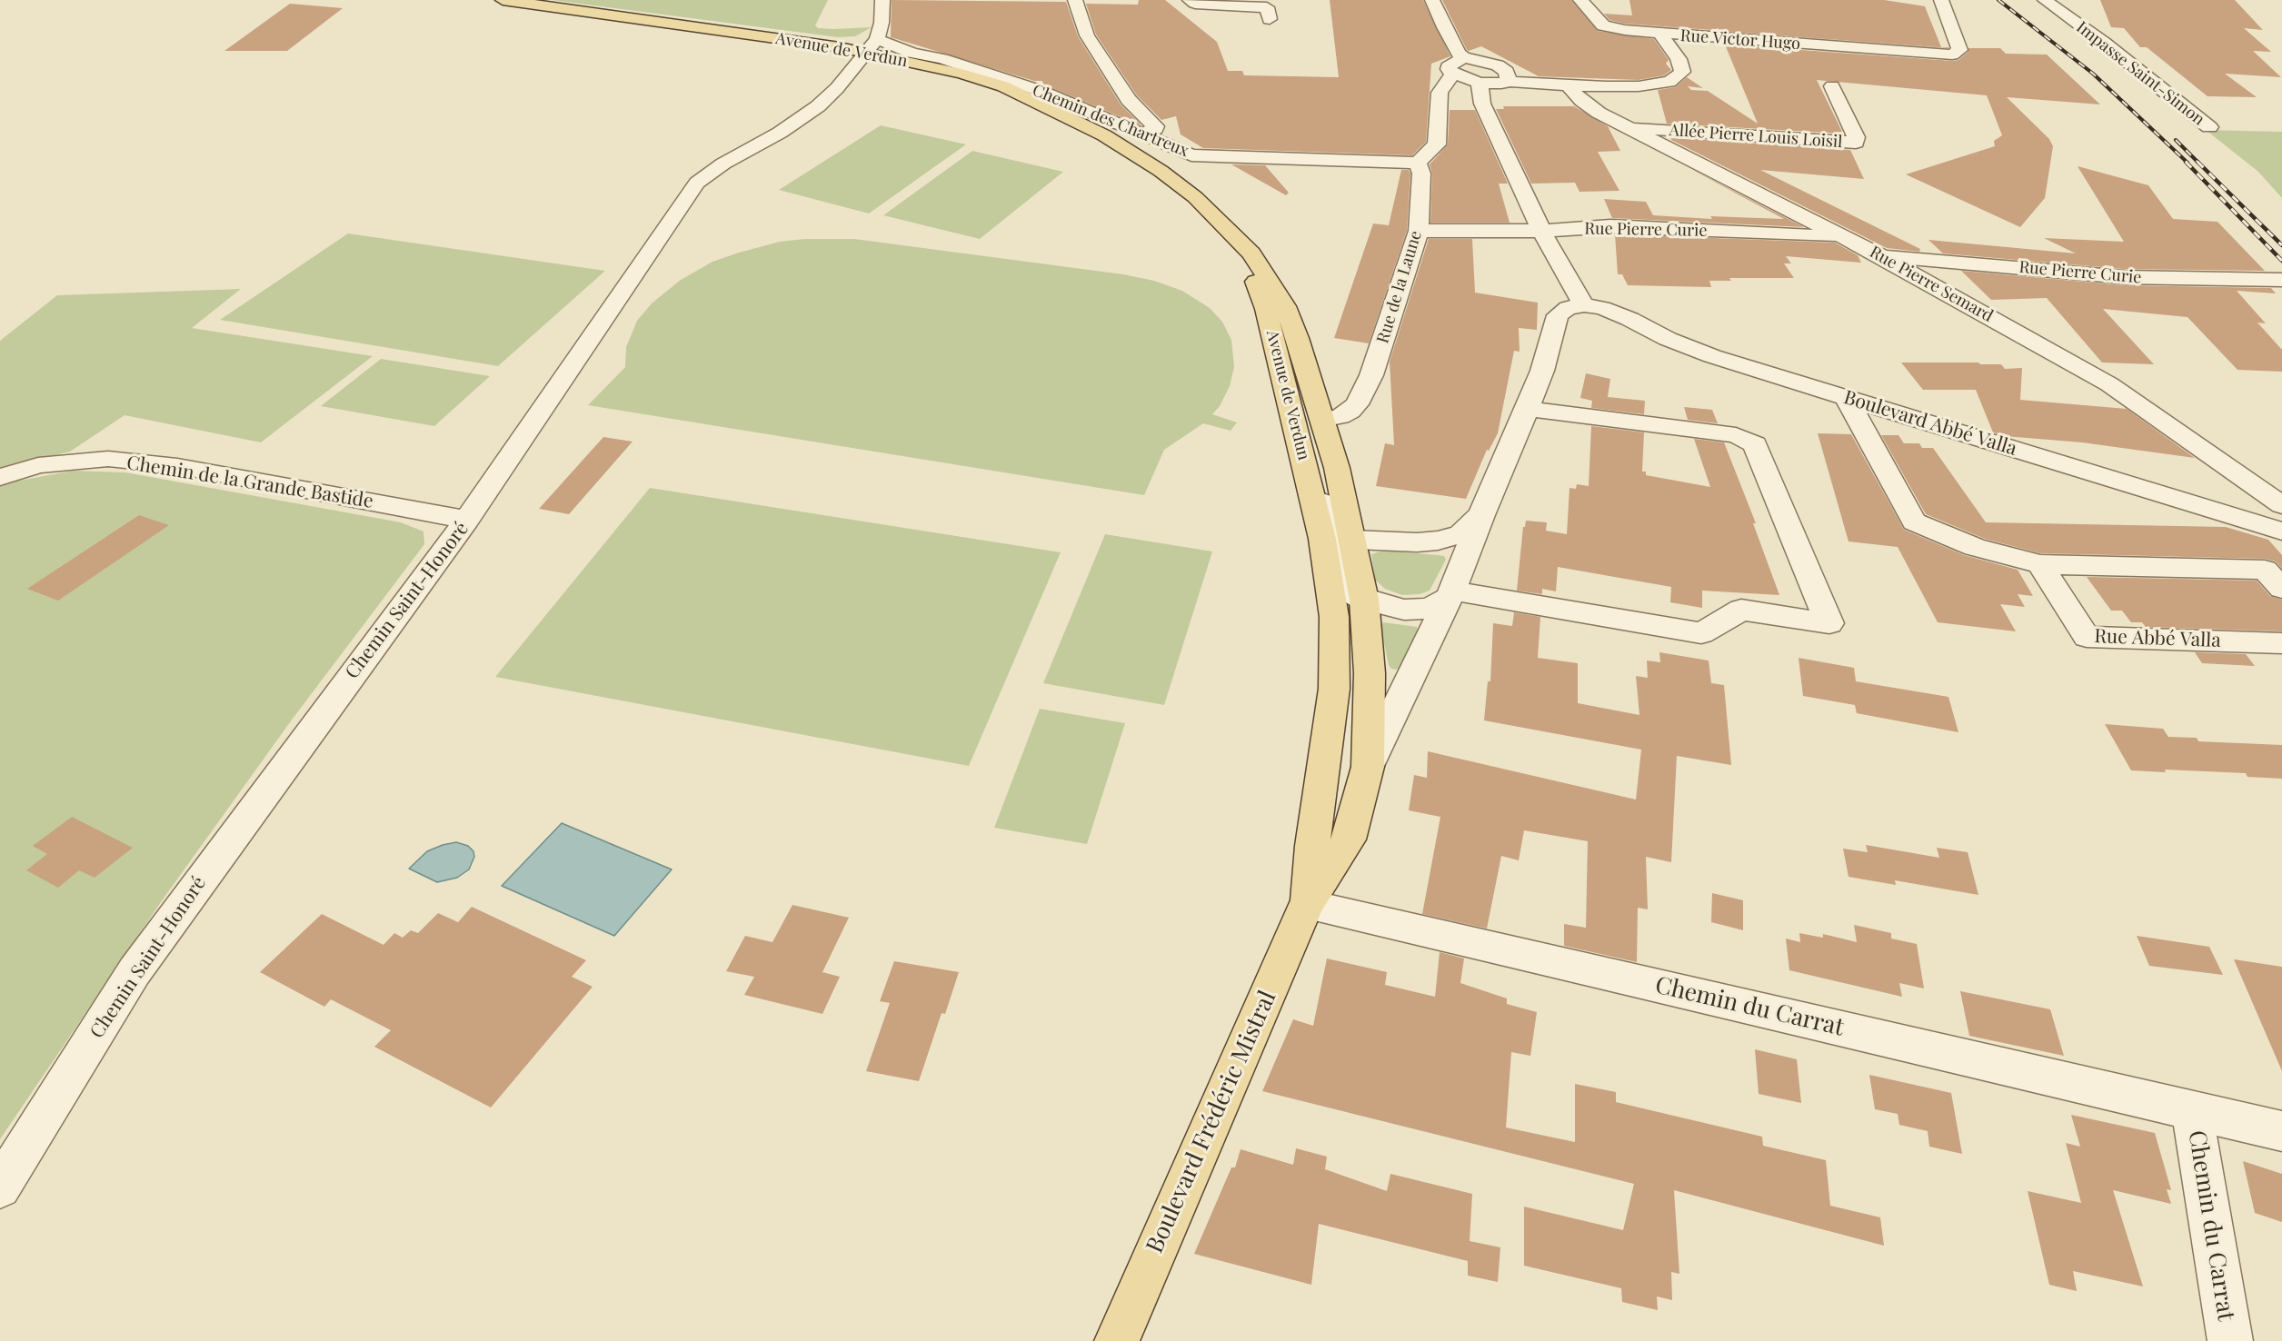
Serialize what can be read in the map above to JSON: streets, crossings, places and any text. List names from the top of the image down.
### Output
{
  "streets": {
    "main road": ["Avenue de Verdun", "Boulevard Frédéric Mistral"],
    "street": [
      "Rue Victor Hugo",
      "Impasse Saint-Simon",
      "Chemin des Chartreux",
      "Allée Pierre Louis Loisil",
      "Rue Pierre Curie",
      "Rue Pierre Semard",
      "Rue de la Laune",
      "Boulevard Abbé Valla",
      "Chemin de la Grande Bastide",
      "Chemin Saint-Honoré",
      "Rue Abbé Valla",
      "Chemin du Carrat"
    ]
  },
  "crossings": [
    ["Avenue de Verdun", "Rue de la Laune"],
    ["Avenue de Verdun", "Chemin Saint-Honoré"],
    ["Avenue de Verdun", "Boulevard Frédéric Mistral"],
    ["Chemin des Chartreux", "Rue de la Laune"],
    ["Allée Pierre Louis Loisil", "Rue Pierre Semard"],
    ["Rue Pierre Curie", "Rue Pierre Semard"],
    ["Rue Pierre Curie", "Rue de la Laune"],
    ["Boulevard Abbé Valla", "Boulevard Frédéric Mistral"],
    ["Chemin de la Grande Bastide", "Chemin Saint-Honoré"],
    ["Chemin du Carrat", "Boulevard Frédéric Mistral"]
  ]
}
